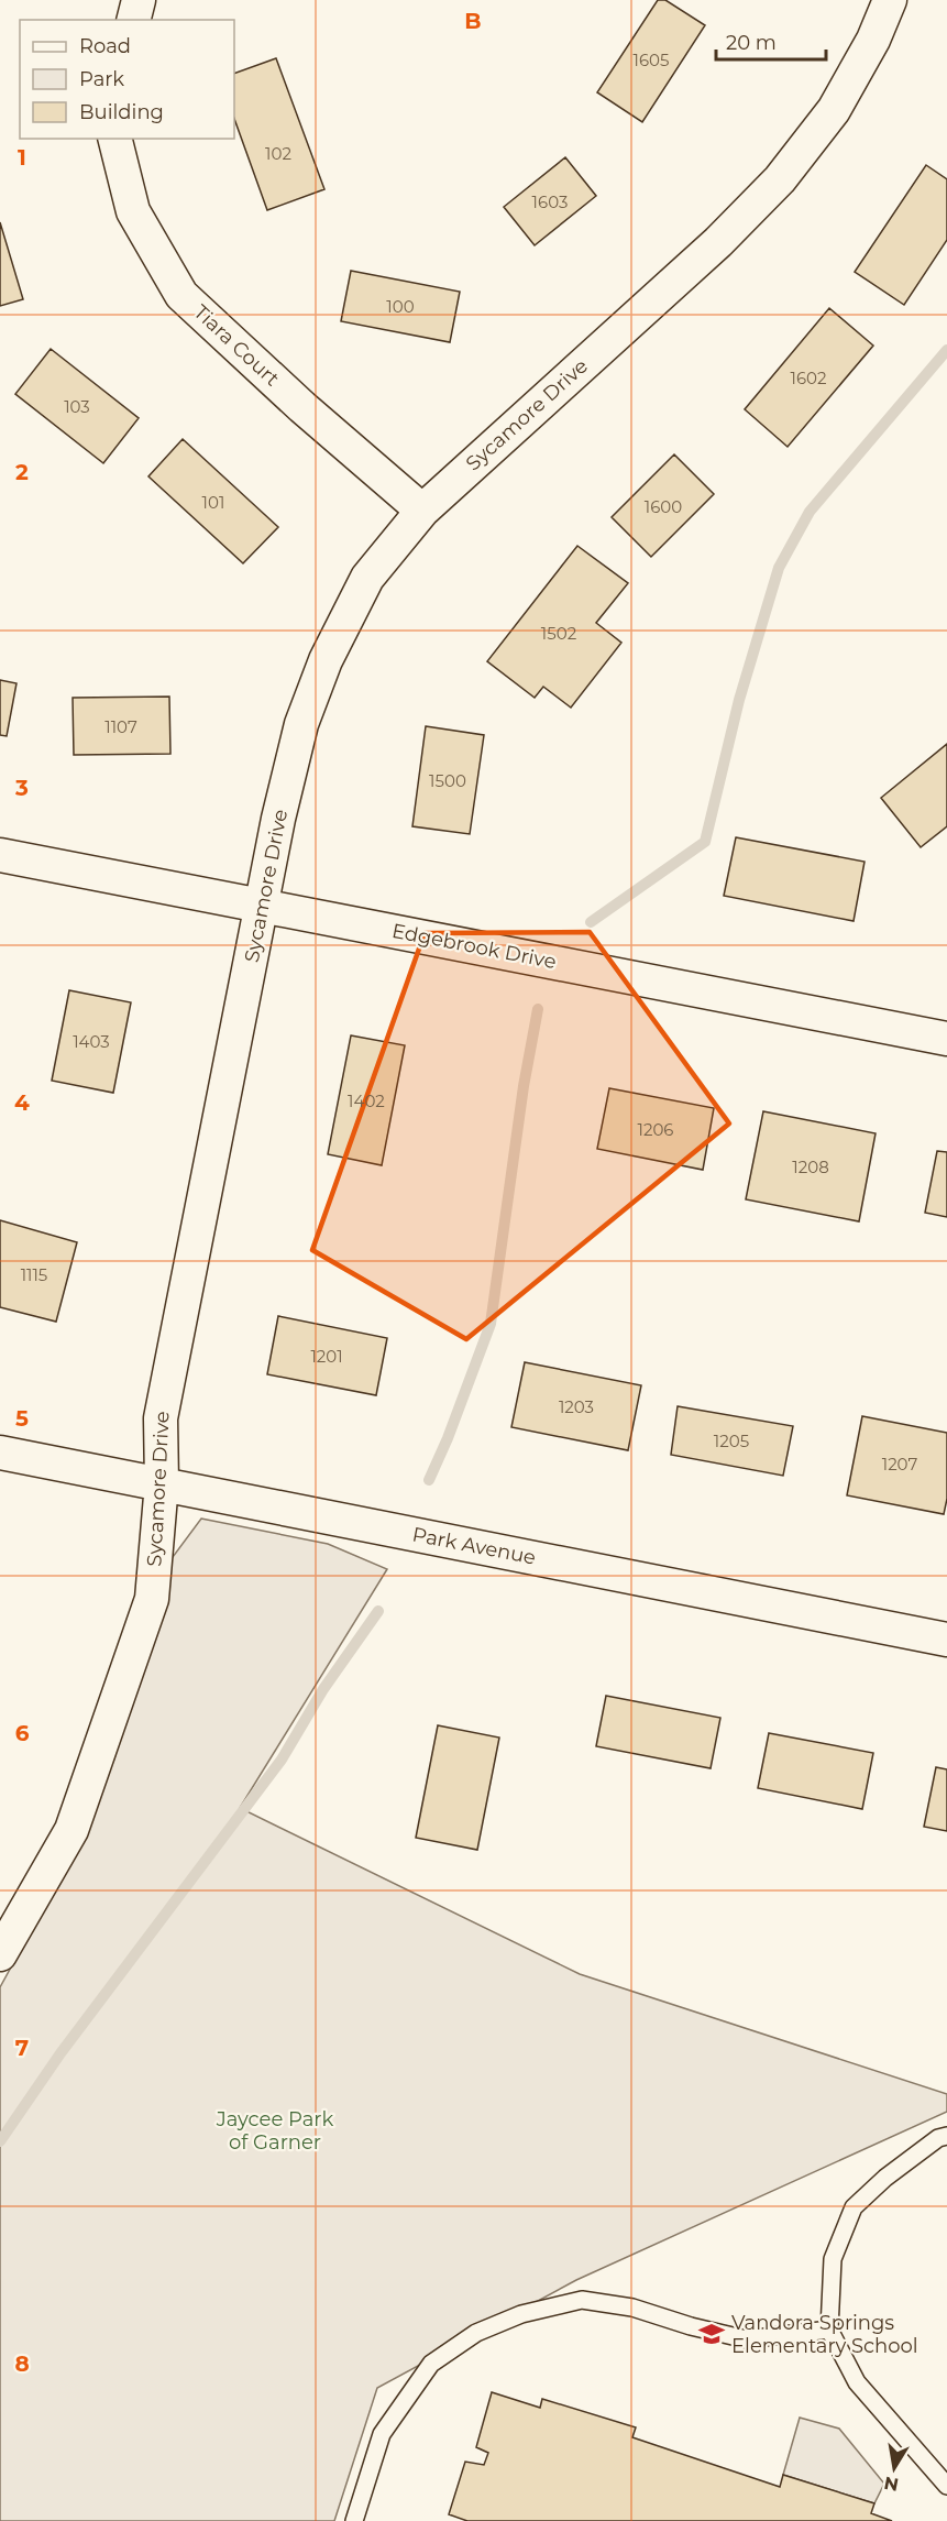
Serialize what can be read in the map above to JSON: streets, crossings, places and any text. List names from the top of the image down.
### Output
{
  "streets": {
    "street": [
      "Tiara Court",
      "Sycamore Drive",
      "Edgebrook Drive",
      "Park Avenue"
    ]
  },
  "crossings": [
    ["Tiara Court", "Sycamore Drive"],
    ["Sycamore Drive", "Edgebrook Drive"],
    ["Sycamore Drive", "Park Avenue"]
  ],
  "parks": ["Jaycee Park of Garner"],
  "places": {
    "school or university": ["Vandora Springs Elementary School"]
  },
  "house_numbers": [
    "1605",
    "102",
    "1603",
    "100",
    "1602",
    "103",
    "101",
    "1600",
    "1502",
    "1107",
    "1500",
    "1403",
    "1402",
    "1206",
    "1208",
    "1115",
    "1201",
    "1203",
    "1205",
    "1207"
  ],
  "legend": ["Road", "Park", "Building"],
  "scale_bar": "20 m",
  "north": "bottom",
  "grid": {
    "columns": ["B"],
    "rows": [
      "1",
      "2",
      "3",
      "4",
      "5",
      "6",
      "7",
      "8"
    ]
  }
}
